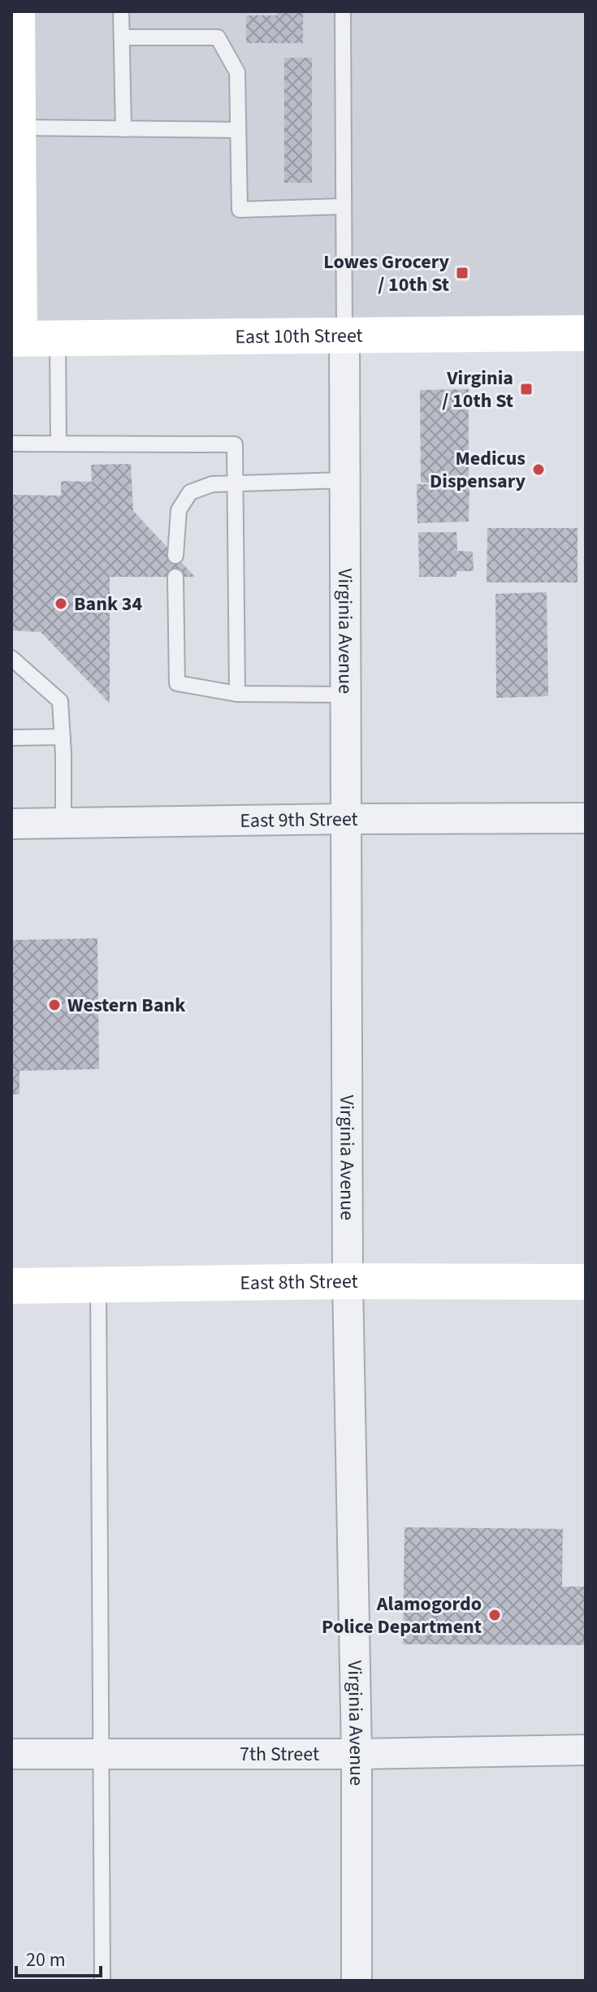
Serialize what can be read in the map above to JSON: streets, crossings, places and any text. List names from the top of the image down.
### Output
{
  "streets": {
    "street": [
      "East 10th Street",
      "Virginia Avenue",
      "East 9th Street",
      "East 8th Street",
      "7th Street"
    ]
  },
  "crossings": [
    ["East 10th Street", "Virginia Avenue"],
    ["Virginia Avenue", "East 9th Street"],
    ["Virginia Avenue", "East 8th Street"],
    ["Virginia Avenue", "7th Street"]
  ],
  "places": {
    "transit": ["Lowes Grocery / 10th St", "Virginia / 10th St"],
    "other": [
      "Medicus Dispensary",
      "Bank 34",
      "Western Bank",
      "Alamogordo Police Department"
    ]
  },
  "scale_bar": "20 m"
}
